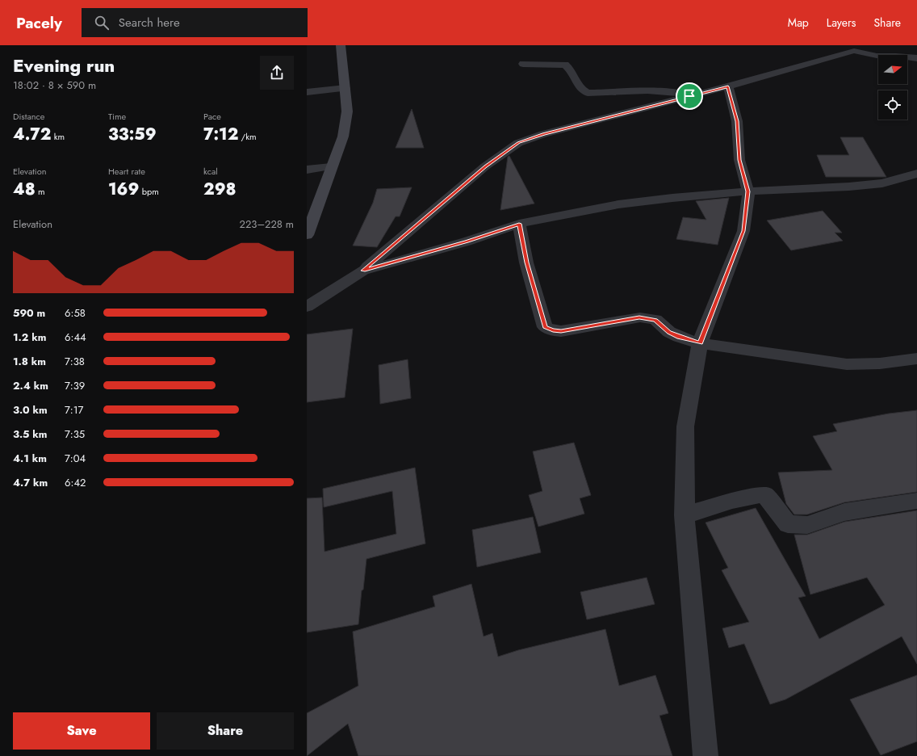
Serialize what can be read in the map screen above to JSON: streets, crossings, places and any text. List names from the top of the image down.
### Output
{
  "north": "right",
  "page": {
    "header": "Pacely",
    "search": "Search here",
    "nav": ["Map", "Layers", "Share"],
    "heading": ["Evening run", "18:02 · 8 × 590 m"],
    "stats": [
      ["Distance", "4.72 km"],
      ["Time", "33:59"],
      ["Pace", "7:12 /km"],
      ["Elevation", "48 m"],
      ["Heart rate", "169 bpm"],
      ["kcal", "298"]
    ],
    "chart": ["Elevation", "223–228 m"],
    "list": [
      {
        "name": "590 m",
        "note": "6:58"
      },
      {
        "name": "1.2 km",
        "note": "6:44"
      },
      {
        "name": "1.8 km",
        "note": "7:38"
      },
      {
        "name": "2.4 km",
        "note": "7:39"
      },
      {
        "name": "3.0 km",
        "note": "7:17"
      },
      {
        "name": "3.5 km",
        "note": "7:35"
      },
      {
        "name": "4.1 km",
        "note": "7:04"
      },
      {
        "name": "4.7 km",
        "note": "6:42"
      }
    ],
    "buttons": ["Save", "Share"]
  }
}
